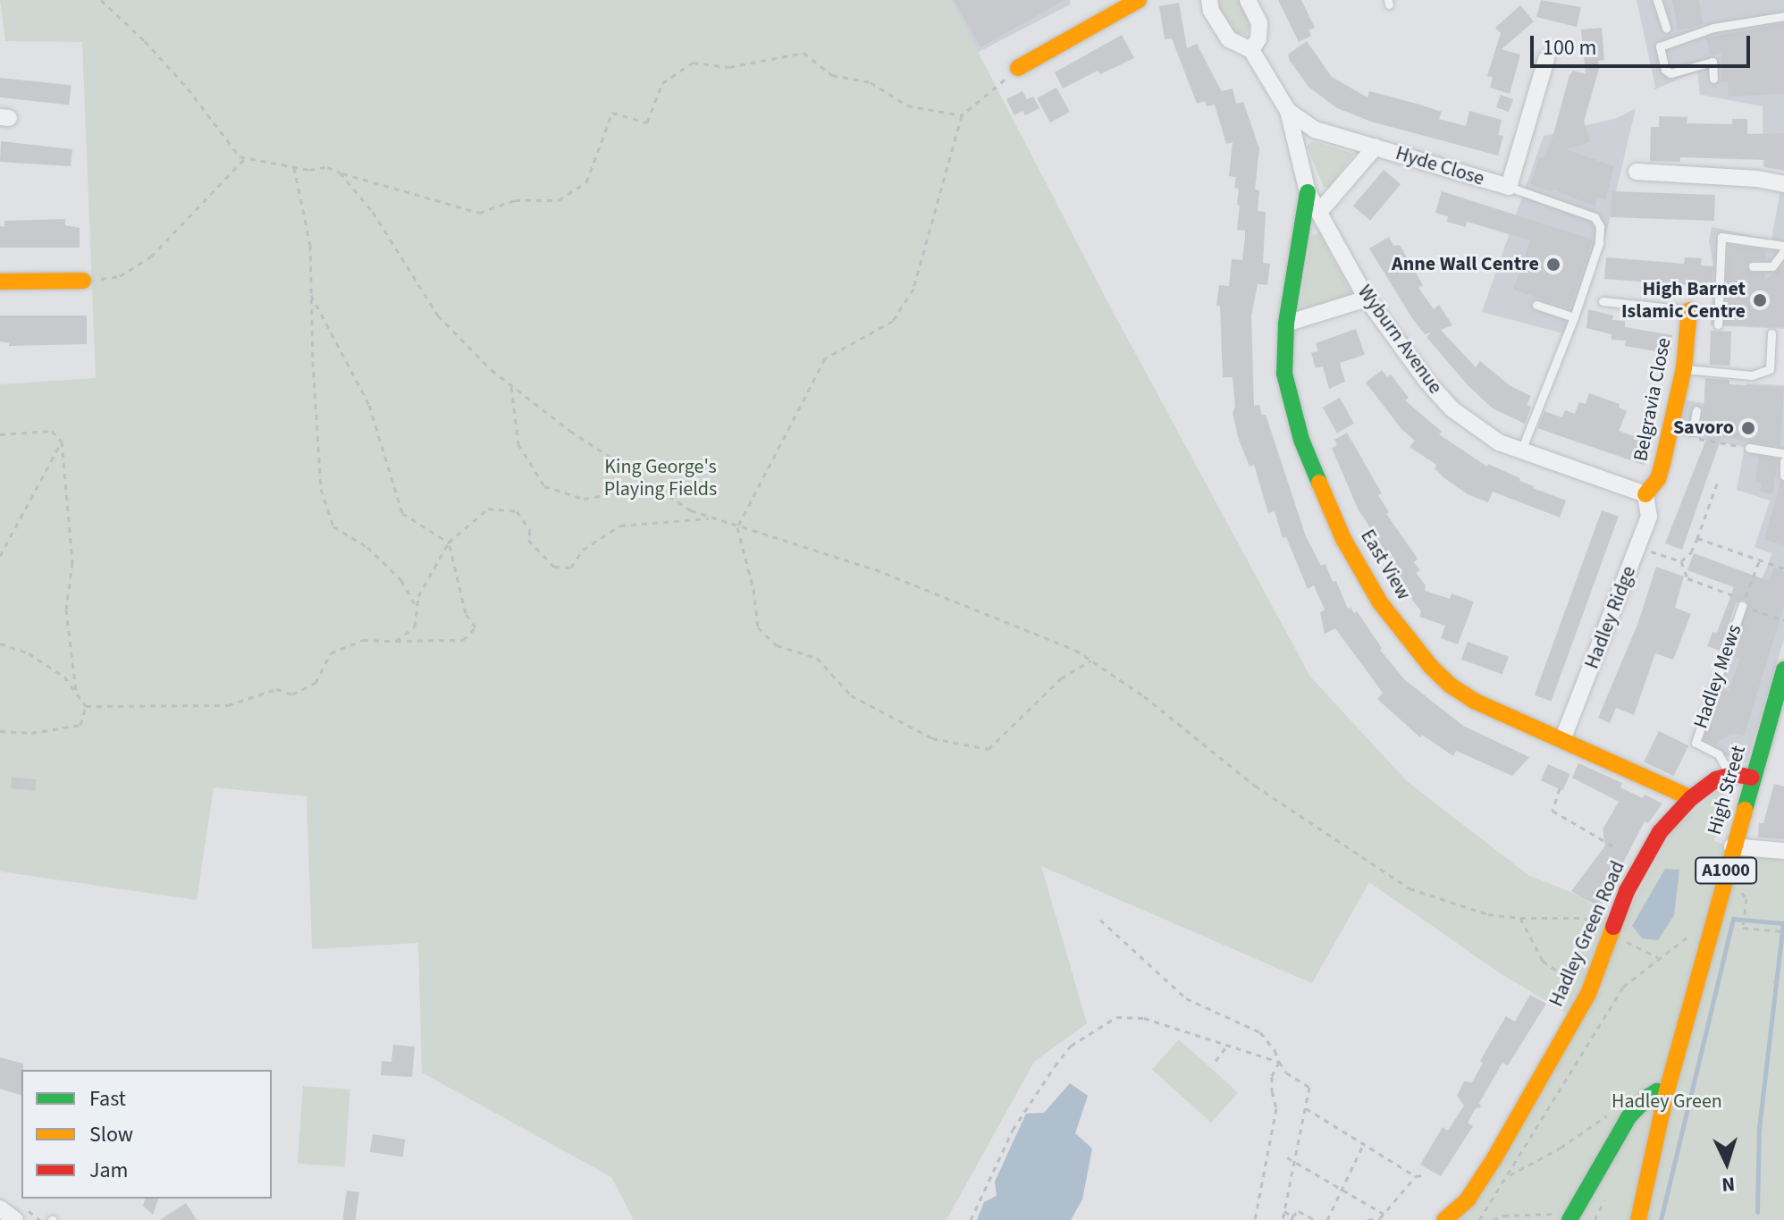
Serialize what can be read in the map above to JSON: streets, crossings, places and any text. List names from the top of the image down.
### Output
{
  "streets": {
    "street": [
      "Hyde Close",
      "Wyburn Avenue",
      "Belgravia Close",
      "East View",
      "Hadley Ridge",
      "High Street",
      "A1000",
      "Hadley Green Road"
    ],
    "lane": ["Hadley Mews"]
  },
  "crossings": [
    ["Hyde Close", "Wyburn Avenue"],
    ["Wyburn Avenue", "Belgravia Close"],
    ["Wyburn Avenue", "East View"],
    ["Wyburn Avenue", "Hadley Ridge"],
    ["Belgravia Close", "Hadley Ridge"],
    ["East View", "Hadley Ridge"],
    ["East View", "Hadley Green Road"],
    ["Hadley Mews", "Hadley Green Road"],
    ["High Street", "A1000"]
  ],
  "parks": ["King George's Playing Fields", "Hadley Green"],
  "places": ["Anne Wall Centre", "High Barnet Islamic Centre", "Savoro"],
  "legend": ["Fast", "Slow", "Jam"],
  "scale_bar": "100 m",
  "north": "bottom"
}
